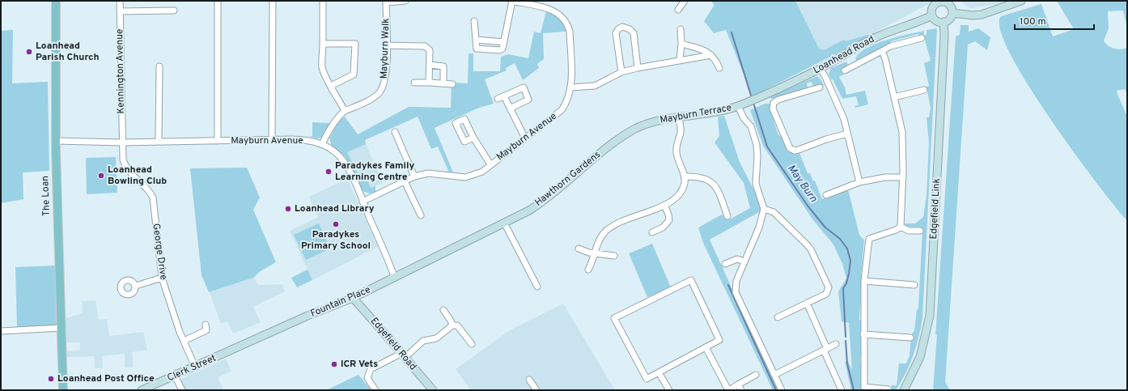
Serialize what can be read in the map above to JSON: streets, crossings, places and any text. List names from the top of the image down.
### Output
{
  "streets": {
    "main road": [
      "Loanhead Road",
      "Mayburn Terrace",
      "Hawthorn Gardens",
      "The Loan",
      "Edgefield Link",
      "Fountain Place",
      "Edgefield Road",
      "Clerk Street"
    ],
    "street": [
      "Mayburn Walk",
      "Kennington Avenue",
      "Mayburn Avenue",
      "George Drive"
    ]
  },
  "crossings": [
    ["Mayburn Walk", "Mayburn Avenue"],
    ["Loanhead Road", "Mayburn Terrace"],
    ["Loanhead Road", "Edgefield Link"],
    ["Kennington Avenue", "Mayburn Avenue"],
    ["Kennington Avenue", "George Drive"],
    ["Mayburn Terrace", "Hawthorn Gardens"],
    ["Mayburn Avenue", "The Loan"],
    ["Mayburn Avenue", "George Drive"],
    ["Mayburn Avenue", "Fountain Place"],
    ["Hawthorn Gardens", "Fountain Place"],
    ["George Drive", "Clerk Street"],
    ["Fountain Place", "Edgefield Road"],
    ["Fountain Place", "Clerk Street"]
  ],
  "water": ["May Burn"],
  "places": [
    "Loanhead Parish Church",
    "Paradykes Family Learning Centre",
    "Loanhead Bowling Club",
    "Loanhead Library",
    "Paradykes Primary School",
    "ICR Vets",
    "Loanhead Post Office"
  ],
  "scale_bar": "100 m"
}
